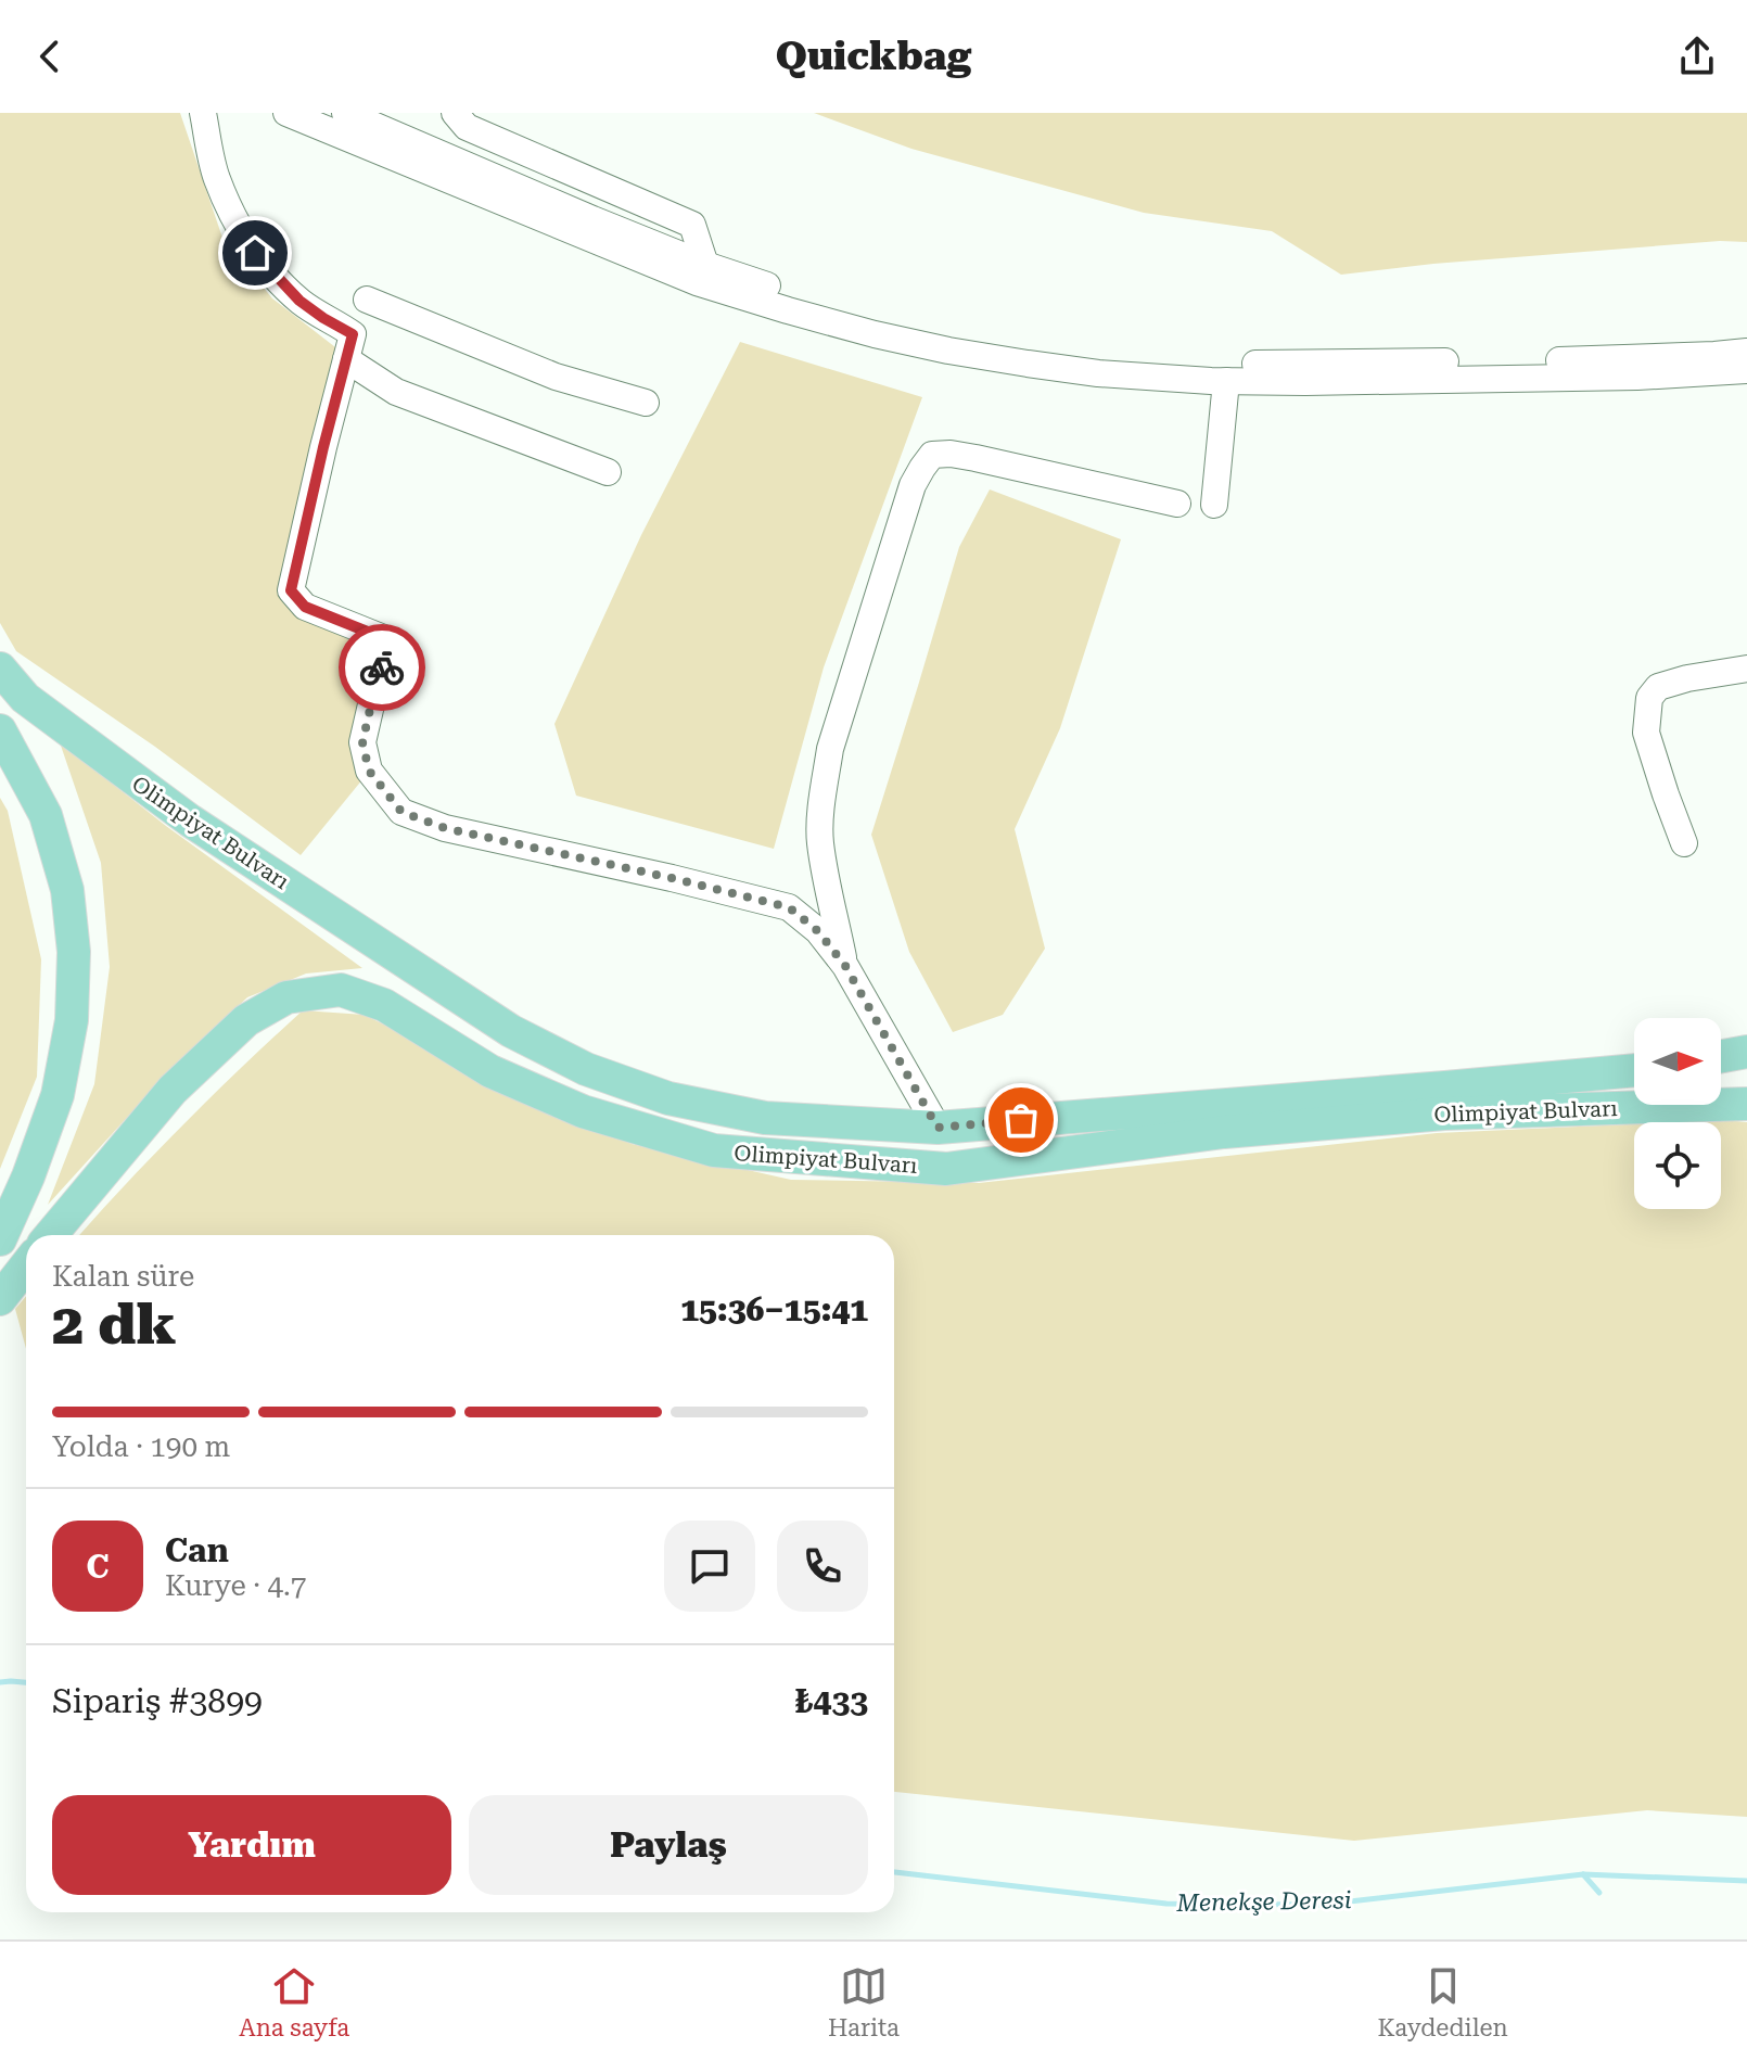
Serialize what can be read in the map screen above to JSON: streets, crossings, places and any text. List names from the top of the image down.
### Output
{
  "streets": {
    "main road": ["Olimpiyat Bulvarı"]
  },
  "water": ["Menekşe Deresi"],
  "north": "right",
  "page": {
    "header": "Quickbag",
    "heading": ["2 dk", "Kalan süre", "15:36–15:41"],
    "panel": [
      "Can",
      "Kurye · 4.7",
      "Sipariş #3899",
      "₺433"
    ],
    "bar": "Yolda · 190 m",
    "round": "C",
    "buttons": ["Yardım", "Paylaş"],
    "tabs": ["Ana sayfa", "Harita", "Kaydedilen"]
  }
}
